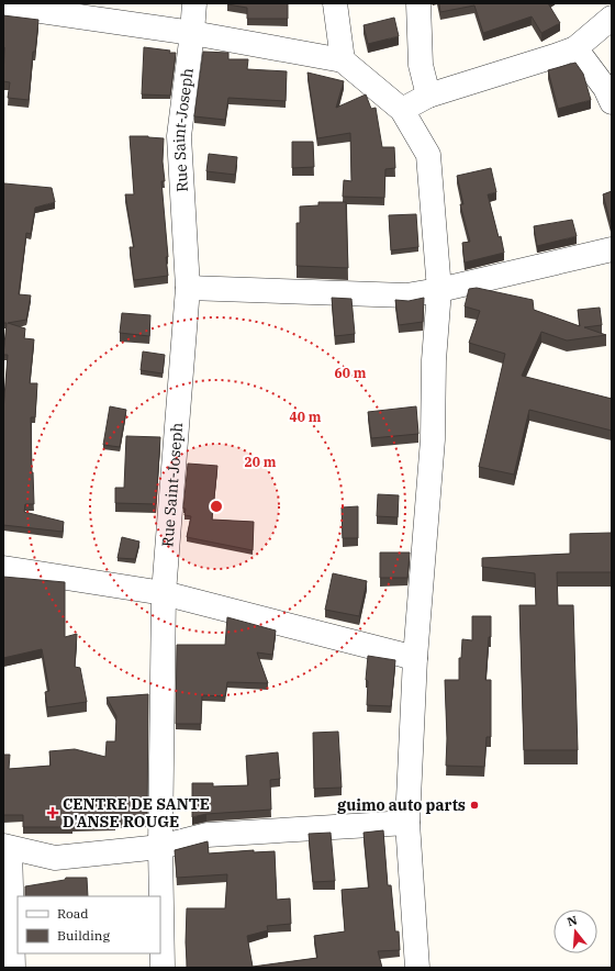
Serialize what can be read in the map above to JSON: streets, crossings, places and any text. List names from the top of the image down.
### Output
{
  "streets": {
    "street": ["Rue Saint-Joseph"]
  },
  "places": {
    "other": ["guimo auto parts"],
    "health": ["CENTRE DE SANTE D'ANSE ROUGE"]
  },
  "legend": ["Road", "Building"],
  "north": "top",
  "rings": ["60 m", "40 m", "20 m"]
}
